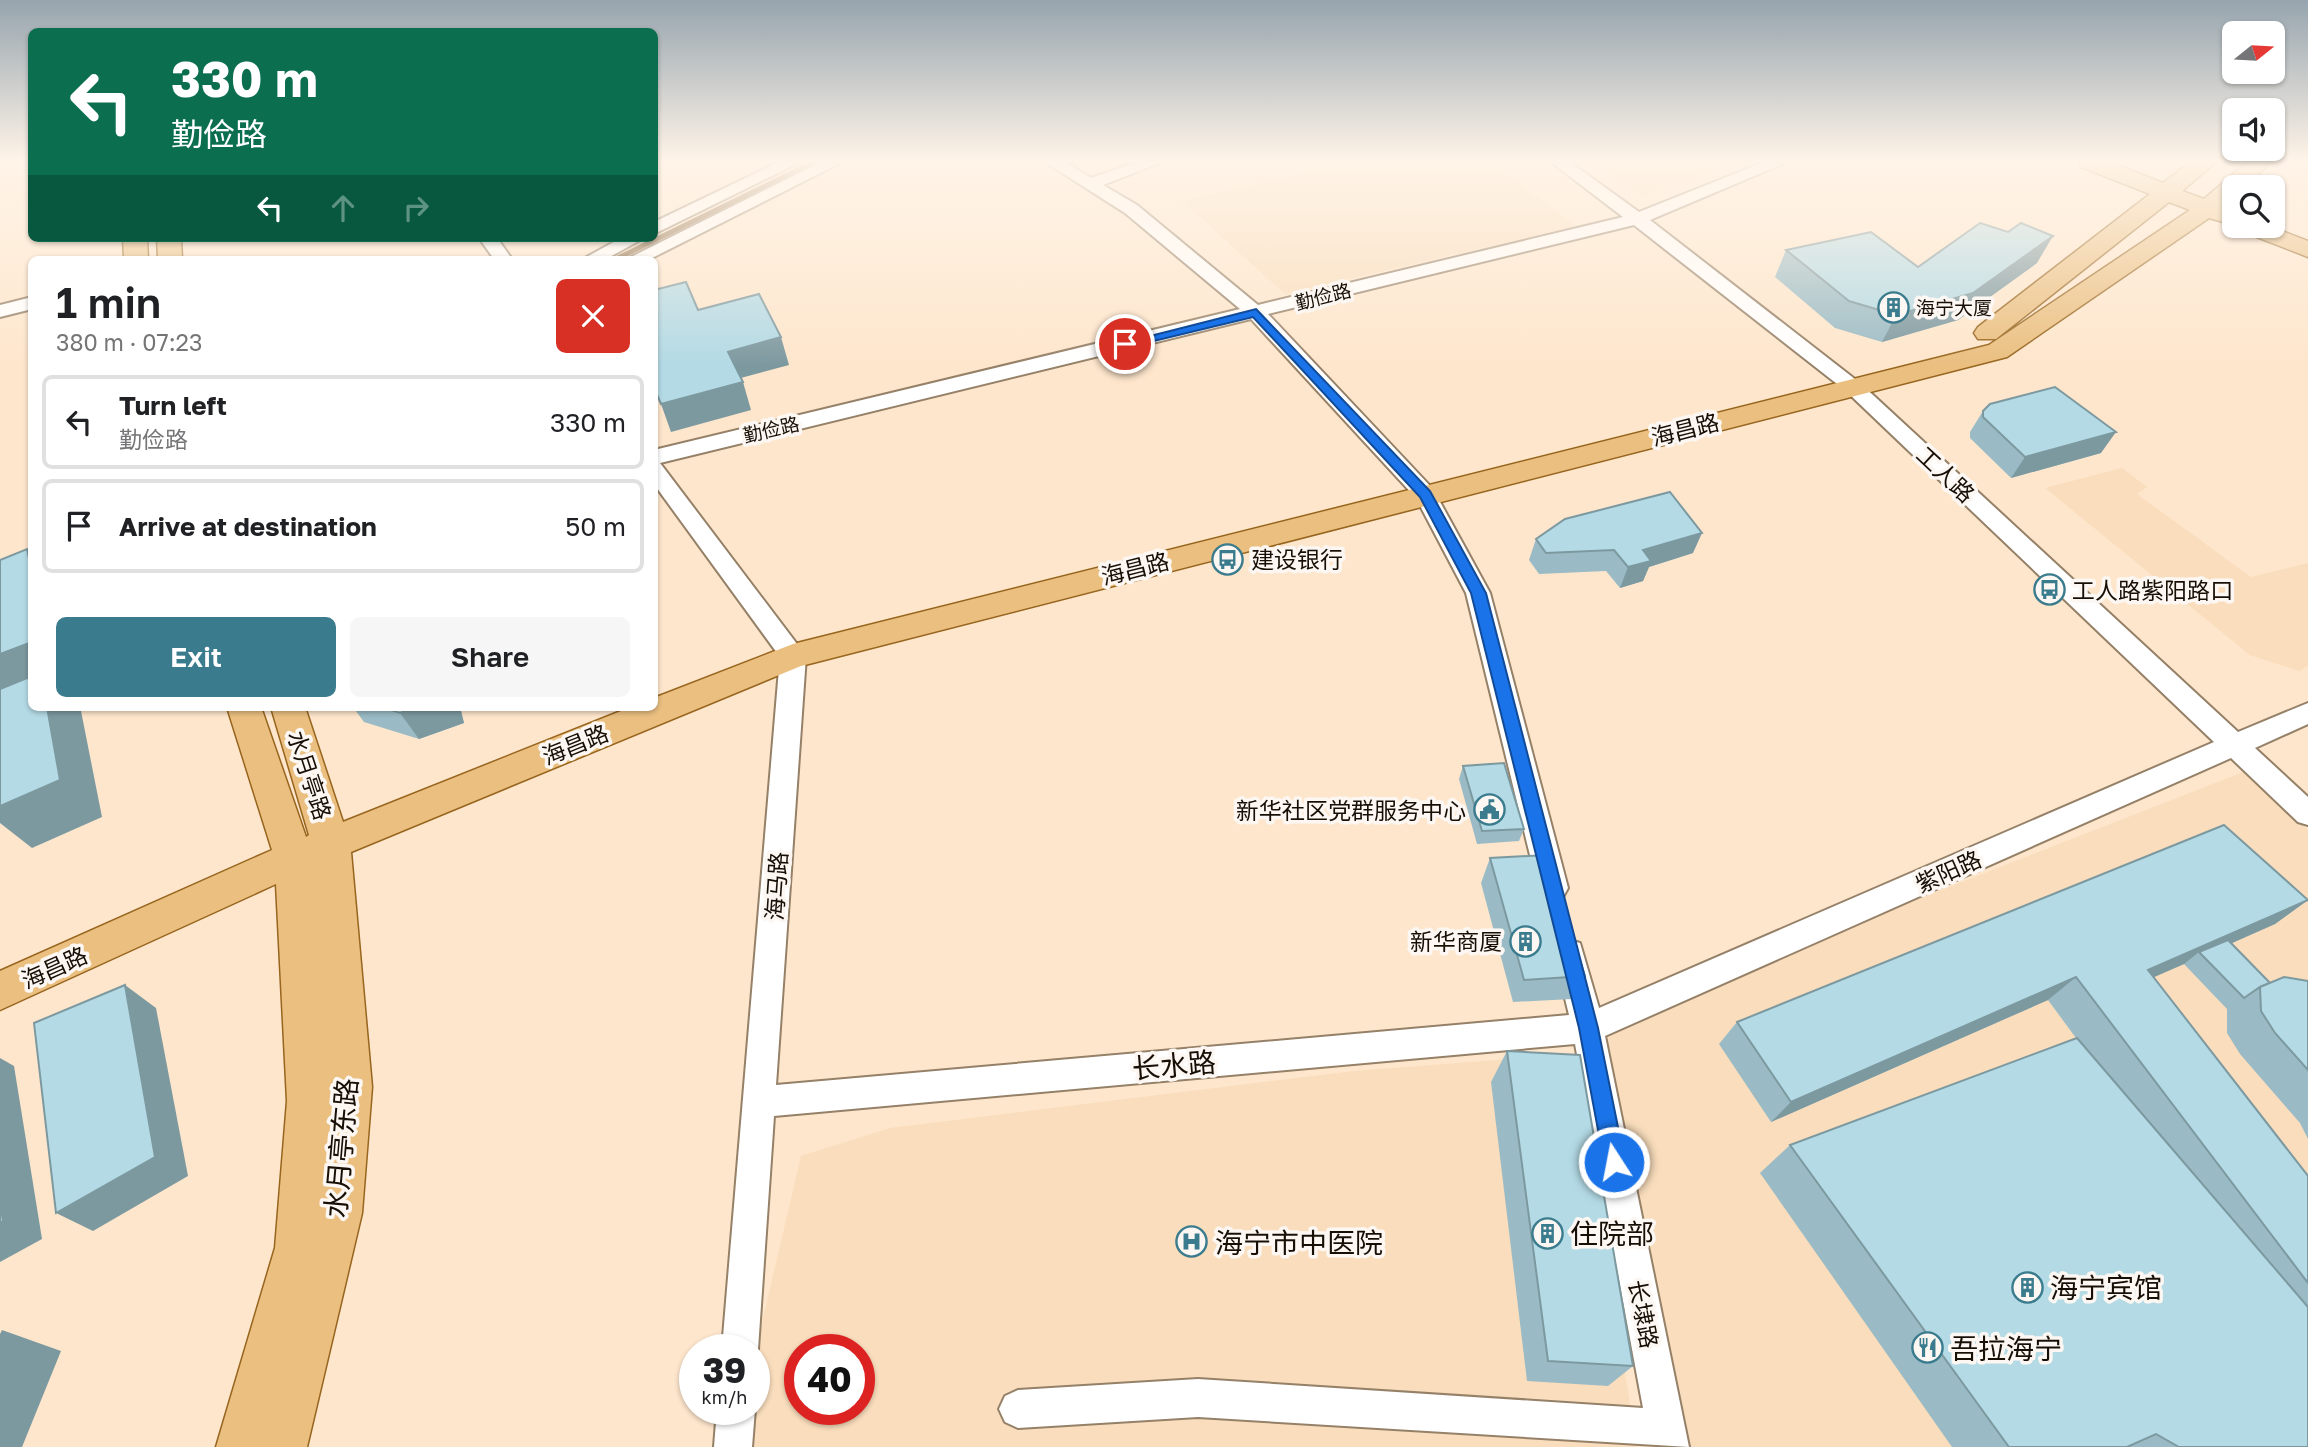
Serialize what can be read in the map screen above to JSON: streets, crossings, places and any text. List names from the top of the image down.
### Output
{
  "streets": {
    "main road": ["海昌路", "水月亭路", "水月亭东路"],
    "street": [
      "勤俭路",
      "工人路",
      "紫阳路",
      "海马路",
      "长水路",
      "长埭路"
    ]
  },
  "crossings": [
    ["勤俭路", "长埭路"],
    ["海昌路", "工人路"],
    ["海昌路", "水月亭路"],
    ["海昌路", "海马路"],
    ["海昌路", "水月亭东路"],
    ["海昌路", "长埭路"],
    ["工人路", "紫阳路"],
    ["水月亭路", "水月亭东路"],
    ["紫阳路", "长水路"],
    ["紫阳路", "长埭路"],
    ["海马路", "长水路"],
    ["长水路", "长埭路"]
  ],
  "places": {
    "building": [
      "海宁大厦",
      "新华商厦",
      "住院部",
      "海宁宾馆"
    ],
    "bus stop": ["建设银行", "工人路紫阳路口"],
    "public building": ["新华社区党群服务中心"],
    "hospital": ["海宁市中医院"],
    "restaurant": ["吾拉海宁"]
  },
  "north": "right",
  "page": {
    "turn": ["330 m", "勤俭路"],
    "heading": ["1 min", "380 m · 07:23"],
    "list": [
      {
        "name": "Turn left",
        "note": "勤俭路",
        "value": "330 m"
      },
      {
        "name": "Arrive at destination",
        "value": "50 m"
      }
    ],
    "buttons": ["Exit", "Share"],
    "speed": "39 km/h",
    "limit": "40"
  }
}
